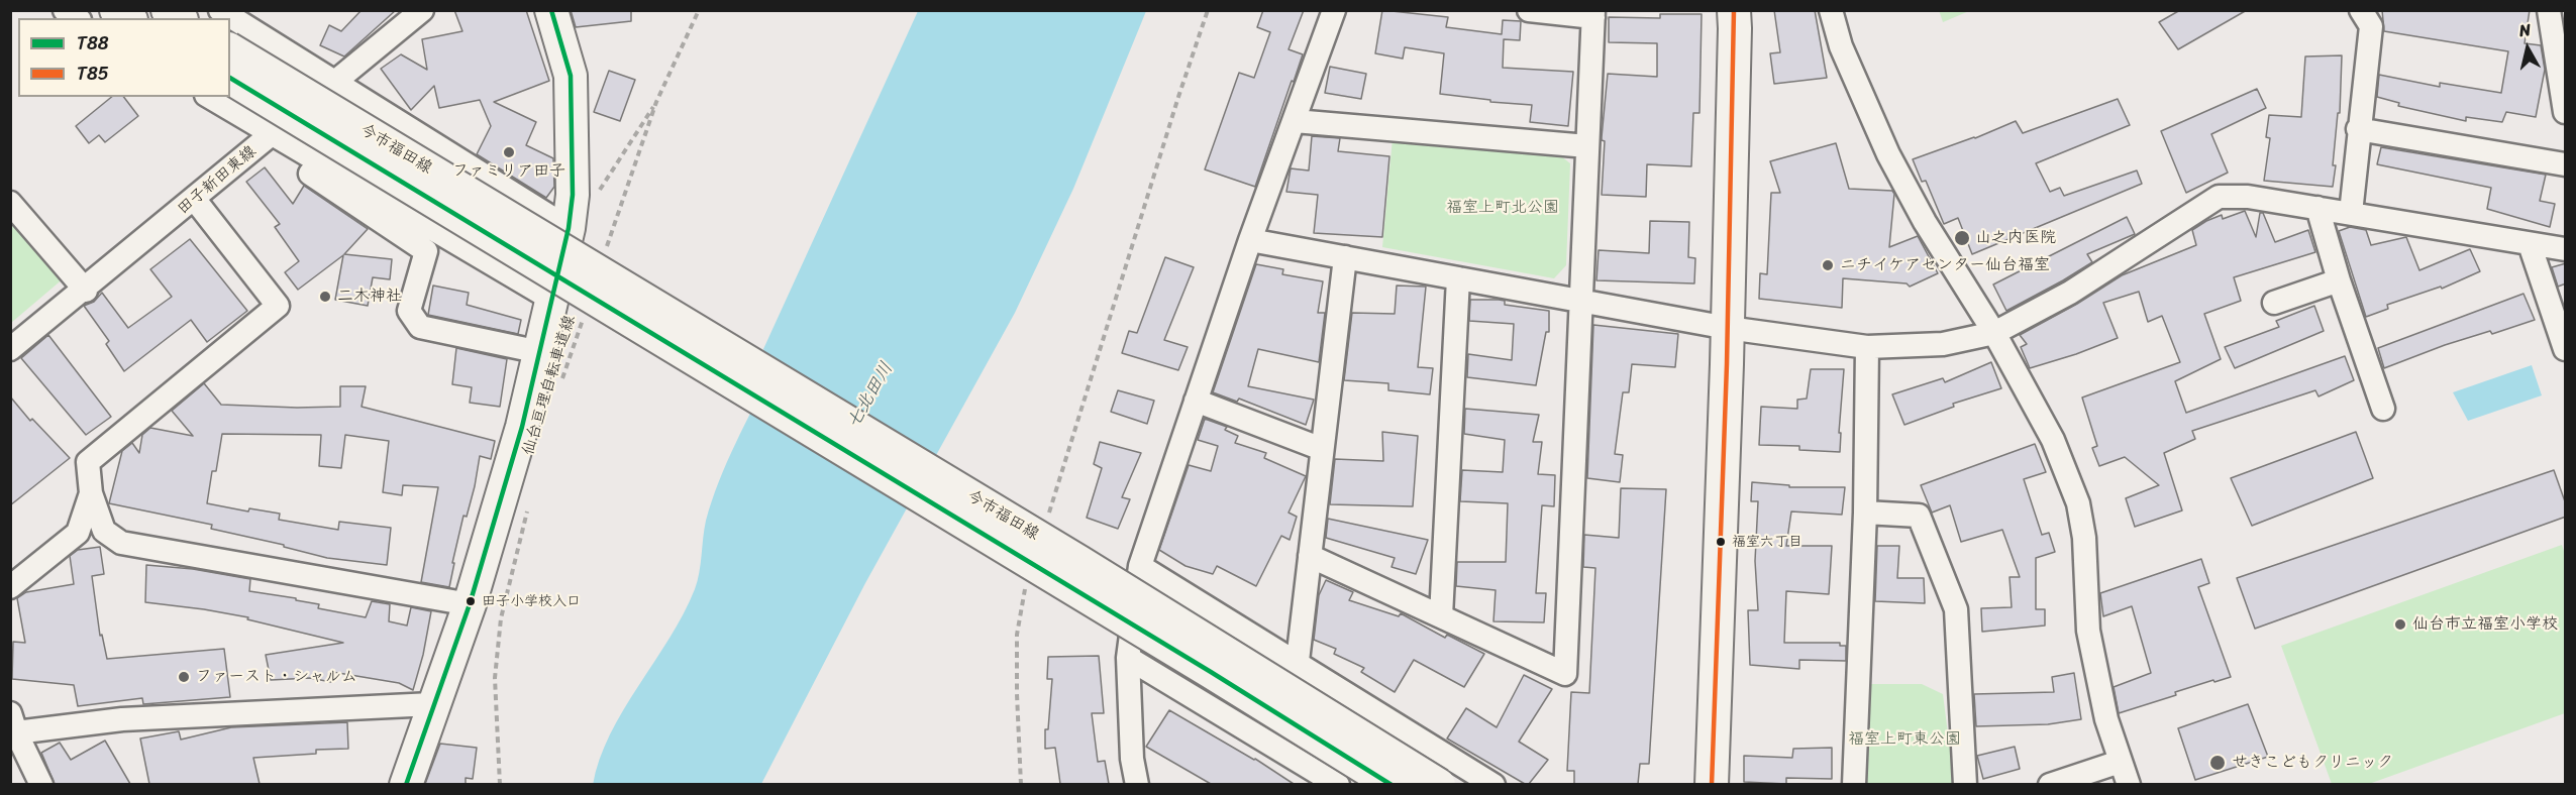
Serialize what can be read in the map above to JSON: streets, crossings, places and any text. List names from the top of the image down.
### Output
{
  "streets": {
    "main road": ["今市福田線"],
    "street": ["田子新田東線"],
    "path": ["仙台亘理自転車道線"]
  },
  "water": ["七北田川"],
  "parks": ["福室上町北公園", "福室上町東公園"],
  "places": [
    "ファミリア田子",
    "山之内医院",
    "ニチイケアセンター仙台福室",
    "二木神社",
    "福室六丁目",
    "田子小学校入口",
    "仙台市立福室小学校",
    "ファースト・シャルム",
    "せきこどもクリニック"
  ],
  "lines": ["transit line T88", "transit line T85"],
  "legend": ["T88", "T85"],
  "north": "top"
}
